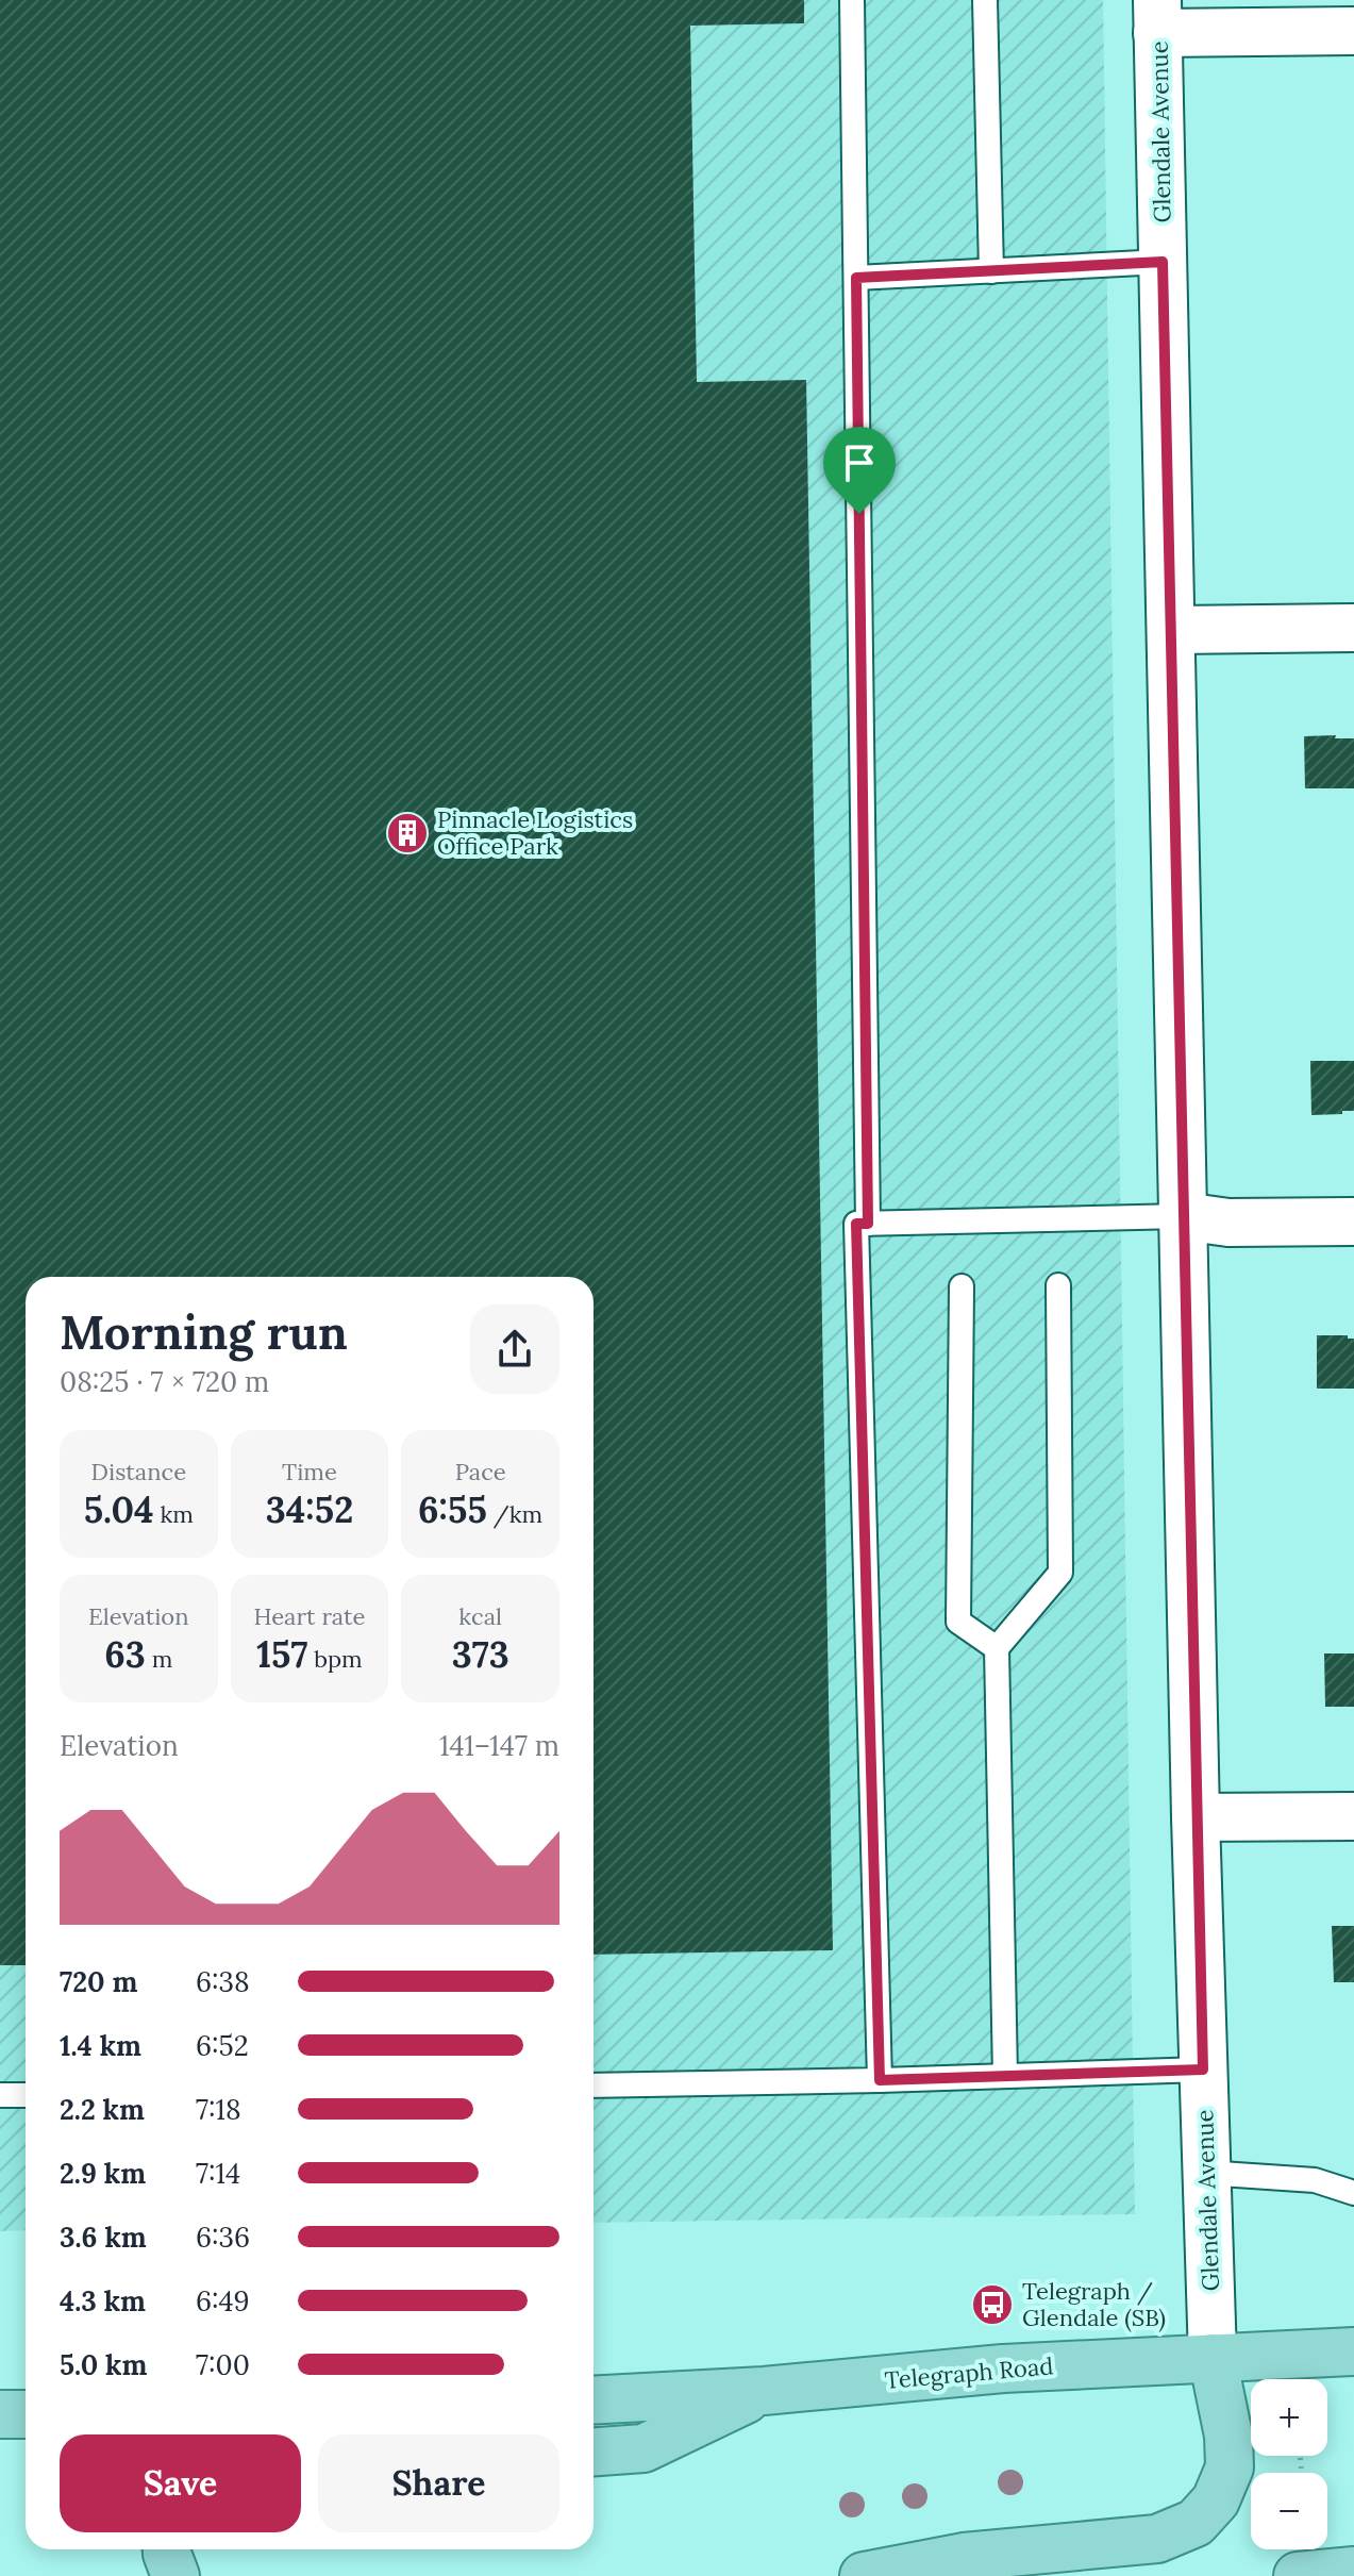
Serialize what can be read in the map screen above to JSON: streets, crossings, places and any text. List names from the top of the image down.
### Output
{
  "streets": {
    "main road": ["Telegraph Road"],
    "street": ["Glendale Avenue"]
  },
  "crossings": [
    ["Glendale Avenue", "Telegraph Road"]
  ],
  "places": {
    "building": ["Pinnacle Logistics Office Park"],
    "bus stop": ["Telegraph / Glendale (SB)"]
  },
  "page": {
    "heading": ["Morning run", "08:25 · 7 × 720 m"],
    "stats": [
      ["Distance", "5.04 km"],
      ["Time", "34:52"],
      ["Pace", "6:55 /km"],
      ["Elevation", "63 m"],
      ["Heart rate", "157 bpm"],
      ["kcal", "373"]
    ],
    "chart": ["Elevation", "141–147 m"],
    "list": [
      {
        "name": "720 m",
        "note": "6:38"
      },
      {
        "name": "1.4 km",
        "note": "6:52"
      },
      {
        "name": "2.2 km",
        "note": "7:18"
      },
      {
        "name": "2.9 km",
        "note": "7:14"
      },
      {
        "name": "3.6 km",
        "note": "6:36"
      },
      {
        "name": "4.3 km",
        "note": "6:49"
      },
      {
        "name": "5.0 km",
        "note": "7:00"
      }
    ],
    "map_buttons": ["+", "−"],
    "buttons": ["Save", "Share"]
  }
}
